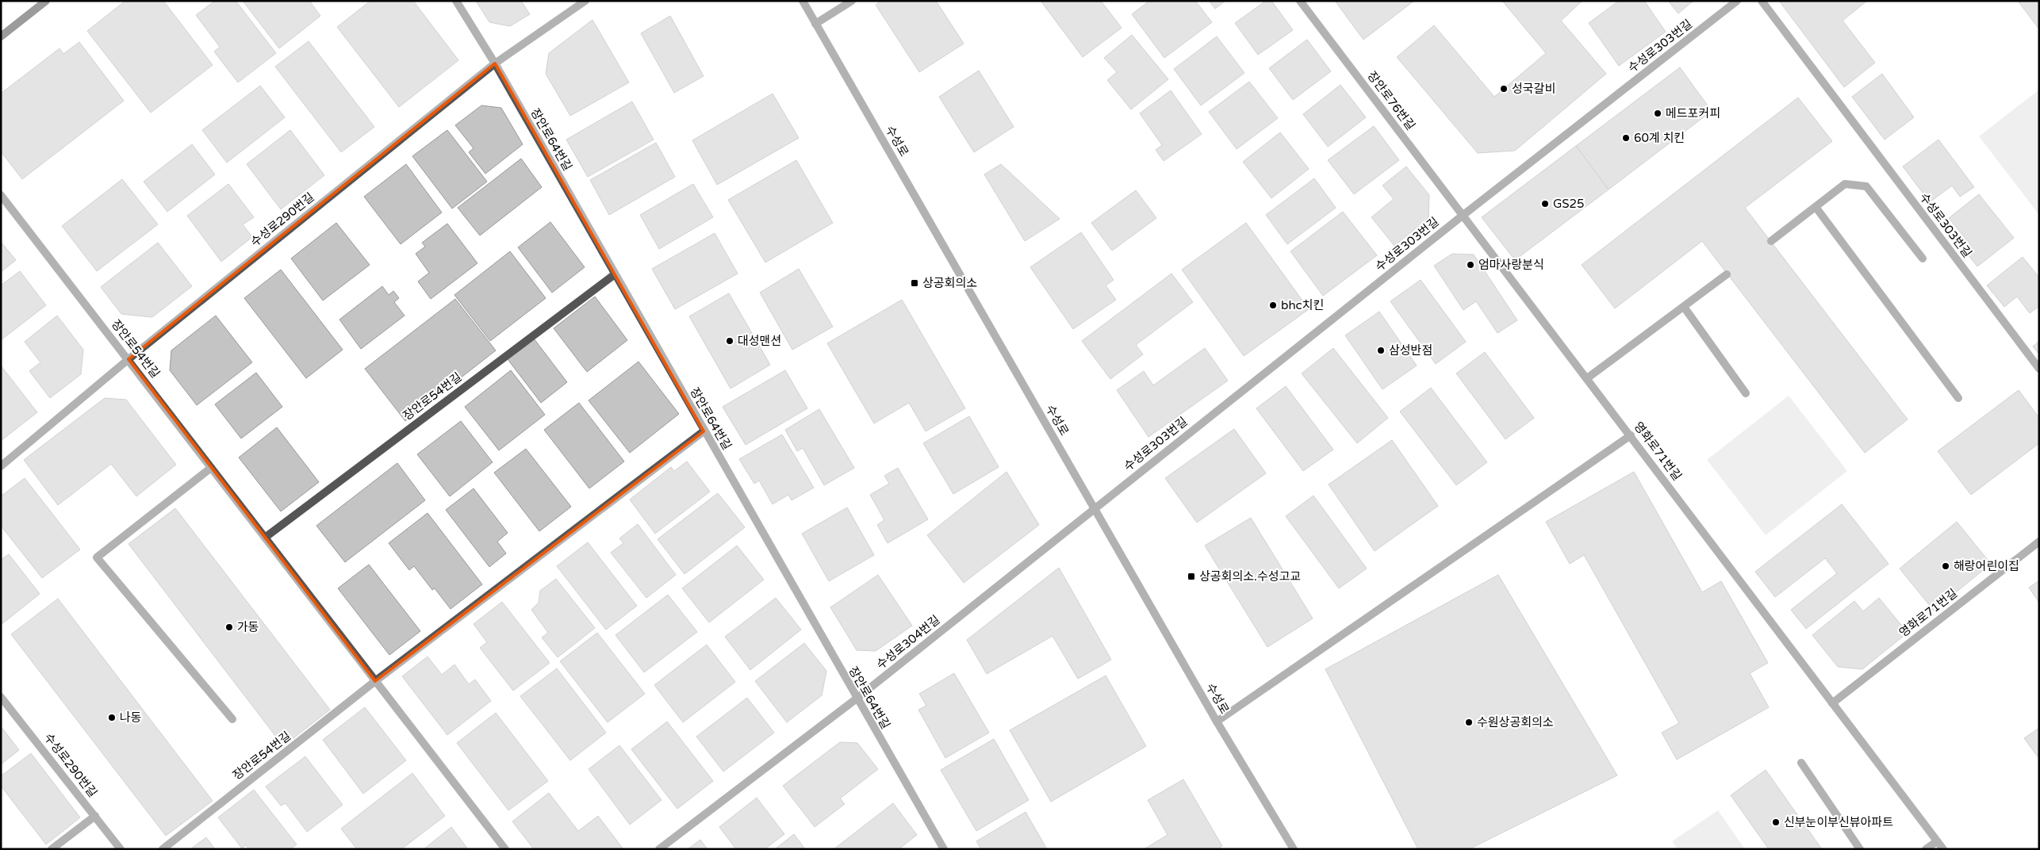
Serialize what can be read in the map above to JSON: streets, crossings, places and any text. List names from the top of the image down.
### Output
{
  "streets": {
    "street": [
      "수성로303번길",
      "장안로76번길",
      "장안로64번길",
      "수성로",
      "수성로290번길",
      "장안로54번길",
      "영화로71번길",
      "수성로304번길"
    ]
  },
  "crossings": [
    ["수성로303번길", "장안로76번길"],
    ["수성로303번길", "수성로"],
    ["수성로303번길", "영화로71번길"],
    ["수성로303번길", "수성로304번길"],
    ["장안로76번길", "영화로71번길"],
    ["장안로64번길", "수성로290번길"],
    ["장안로64번길", "장안로54번길"],
    ["장안로64번길", "수성로304번길"],
    ["수성로", "수성로304번길"],
    ["수성로290번길", "장안로54번길"]
  ],
  "places": {
    "other": [
      "성국갈비",
      "메드포커피",
      "60계 치킨",
      "GS25",
      "엄마사랑분식",
      "bhc치킨",
      "대성맨션",
      "삼성반점",
      "해랑어린이집",
      "가동",
      "나동",
      "수원상공회의소",
      "신부눈이부신뷰아파트"
    ],
    "transit": ["상공회의소", "상공회의소.수성고교"]
  }
}
